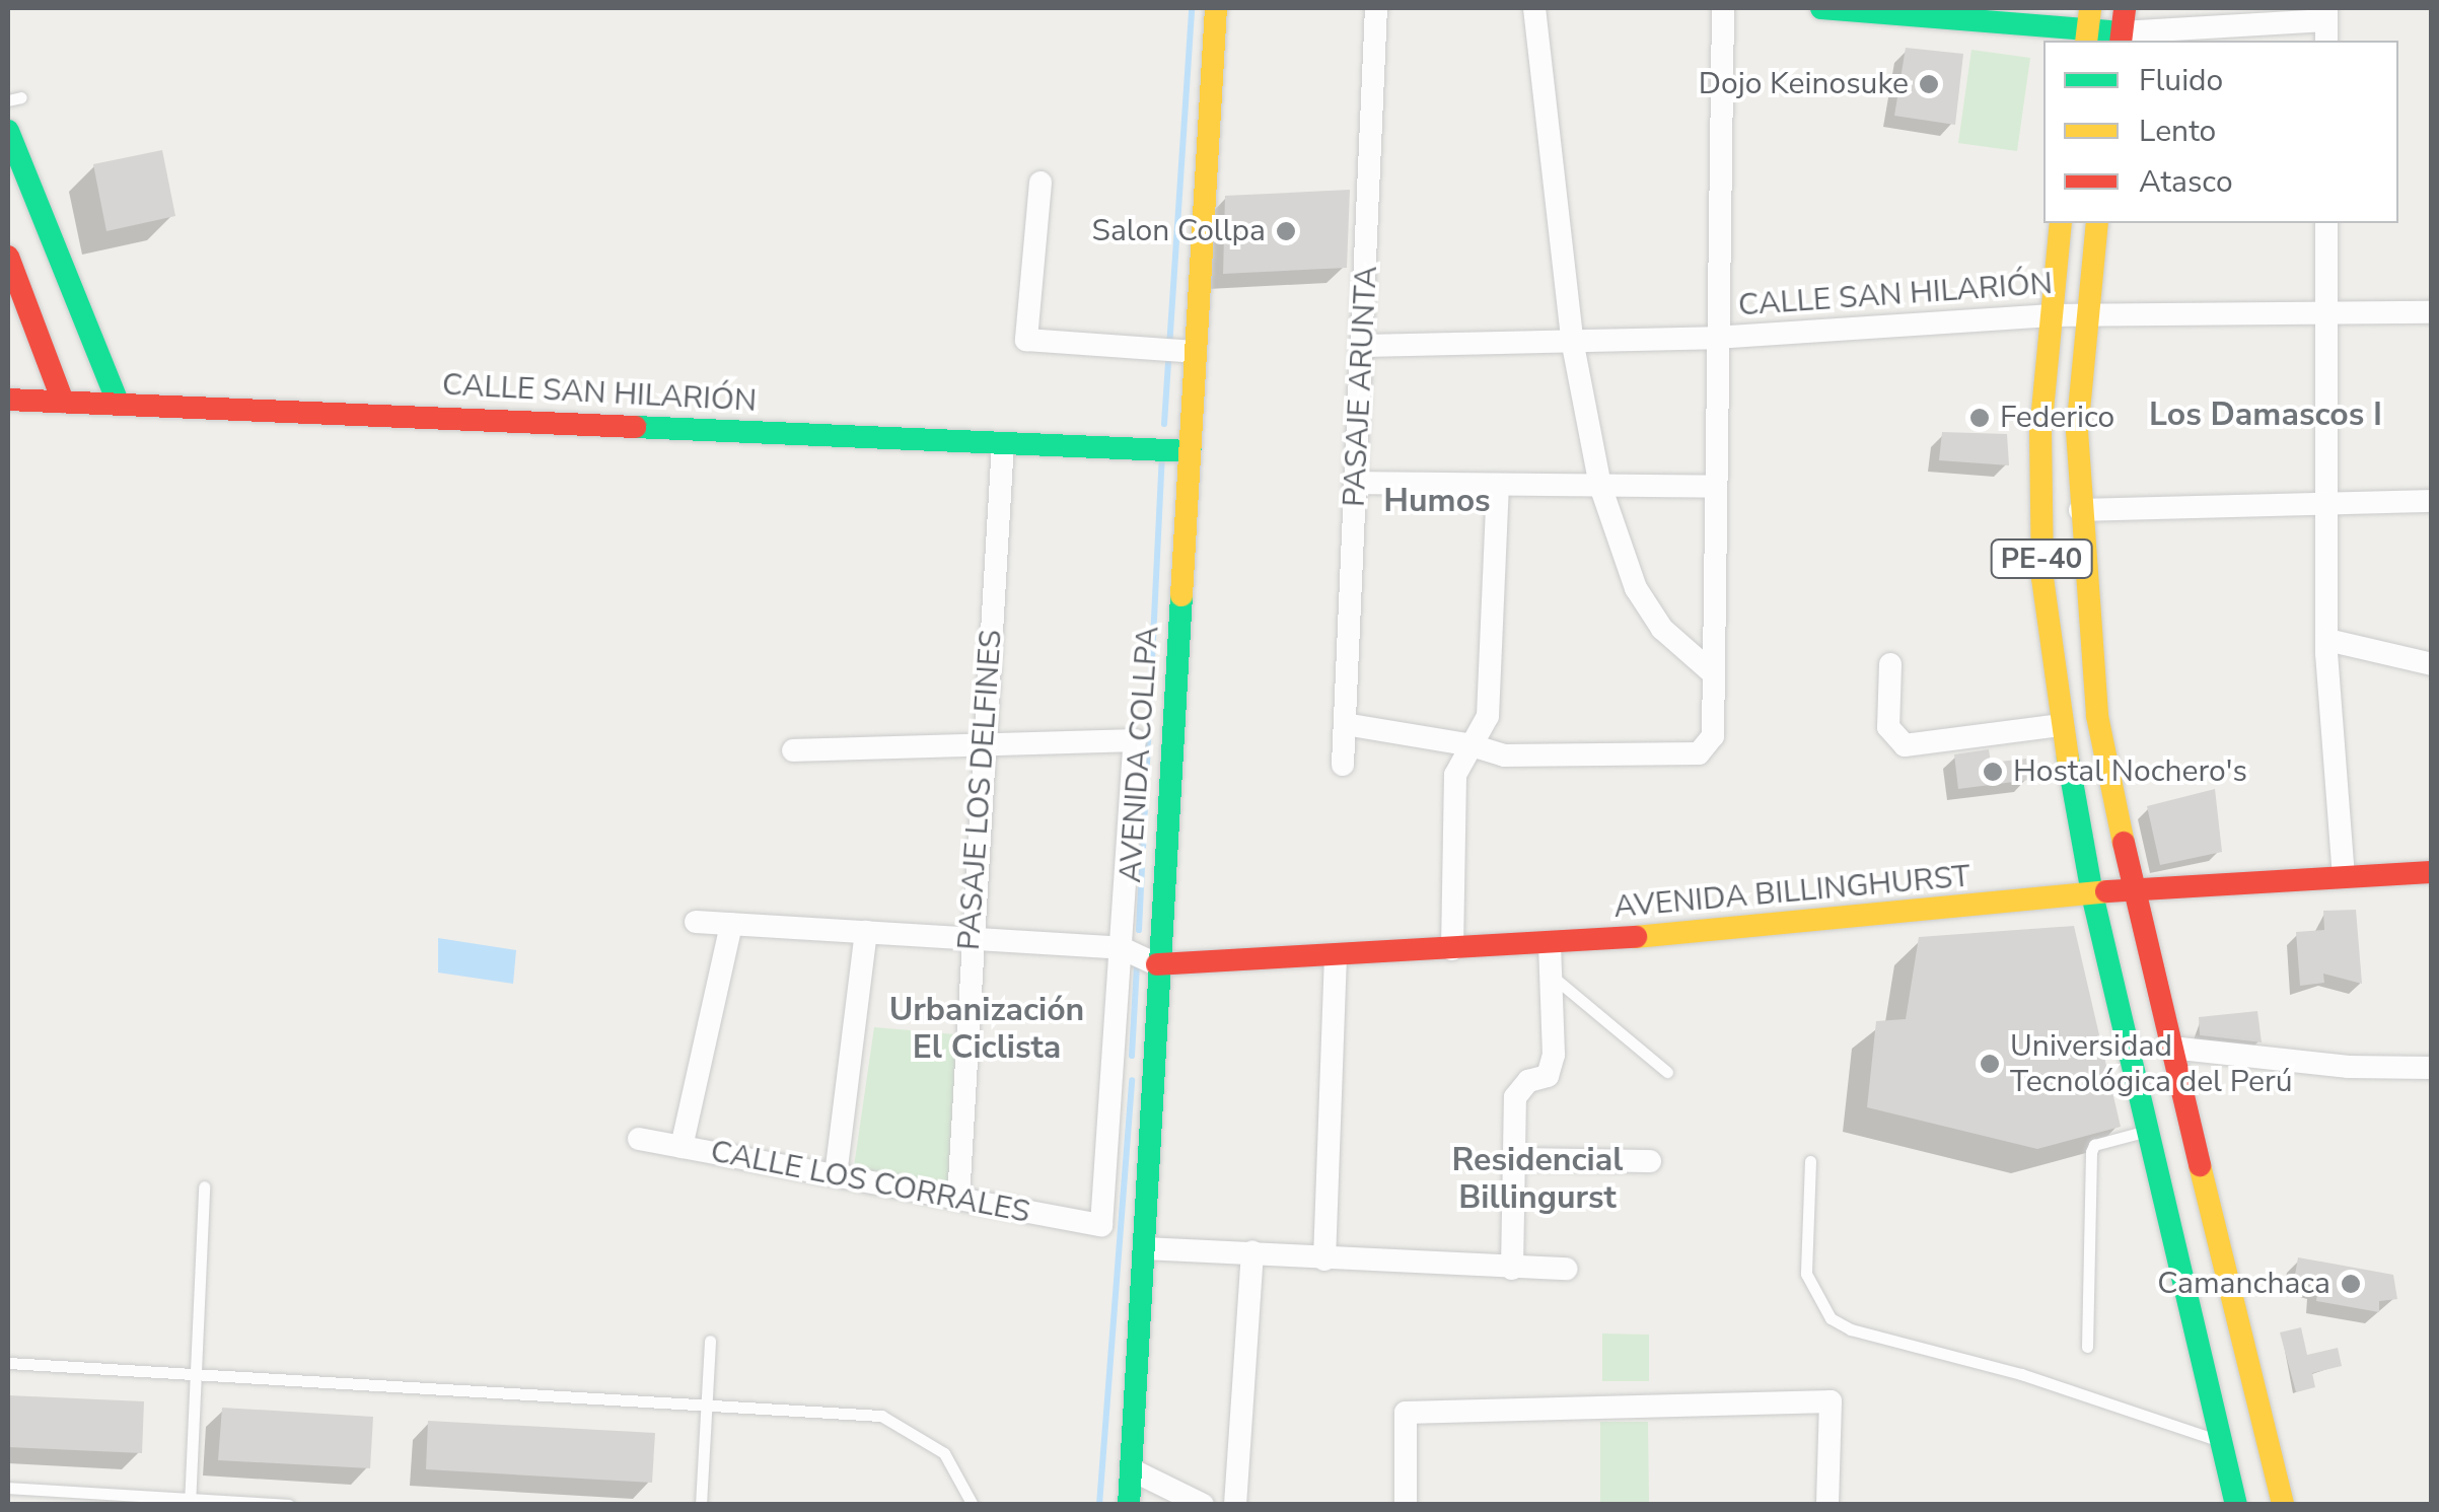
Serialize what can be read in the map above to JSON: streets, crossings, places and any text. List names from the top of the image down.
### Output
{
  "streets": {
    "main road": [
      "CALLE SAN HILARIÓN",
      "PE-40",
      "AVENIDA COLLPA",
      "AVENIDA BILLINGHURST"
    ],
    "street": ["PASAJE ARUNTA", "PASAJE LOS DELFINES", "CALLE LOS CORRALES"]
  },
  "crossings": [
    ["CALLE SAN HILARIÓN", "PASAJE ARUNTA"],
    ["CALLE SAN HILARIÓN", "PE-40"],
    ["CALLE SAN HILARIÓN", "AVENIDA COLLPA"],
    ["CALLE SAN HILARIÓN", "PASAJE LOS DELFINES"],
    ["PE-40", "AVENIDA BILLINGHURST"],
    ["AVENIDA COLLPA", "AVENIDA BILLINGHURST"],
    ["PASAJE LOS DELFINES", "CALLE LOS CORRALES"]
  ],
  "districts": [
    "Los Damascos I",
    "Humos",
    "Urbanización El Ciclista",
    "Residencial Billingurst"
  ],
  "places": [
    "Dojo Keinosuke",
    "Salon Collpa",
    "Federico",
    "Hostal Nochero's",
    "Universidad Tecnológica del Perú",
    "Camanchaca"
  ],
  "legend": ["Fluido", "Lento", "Atasco"]
}
